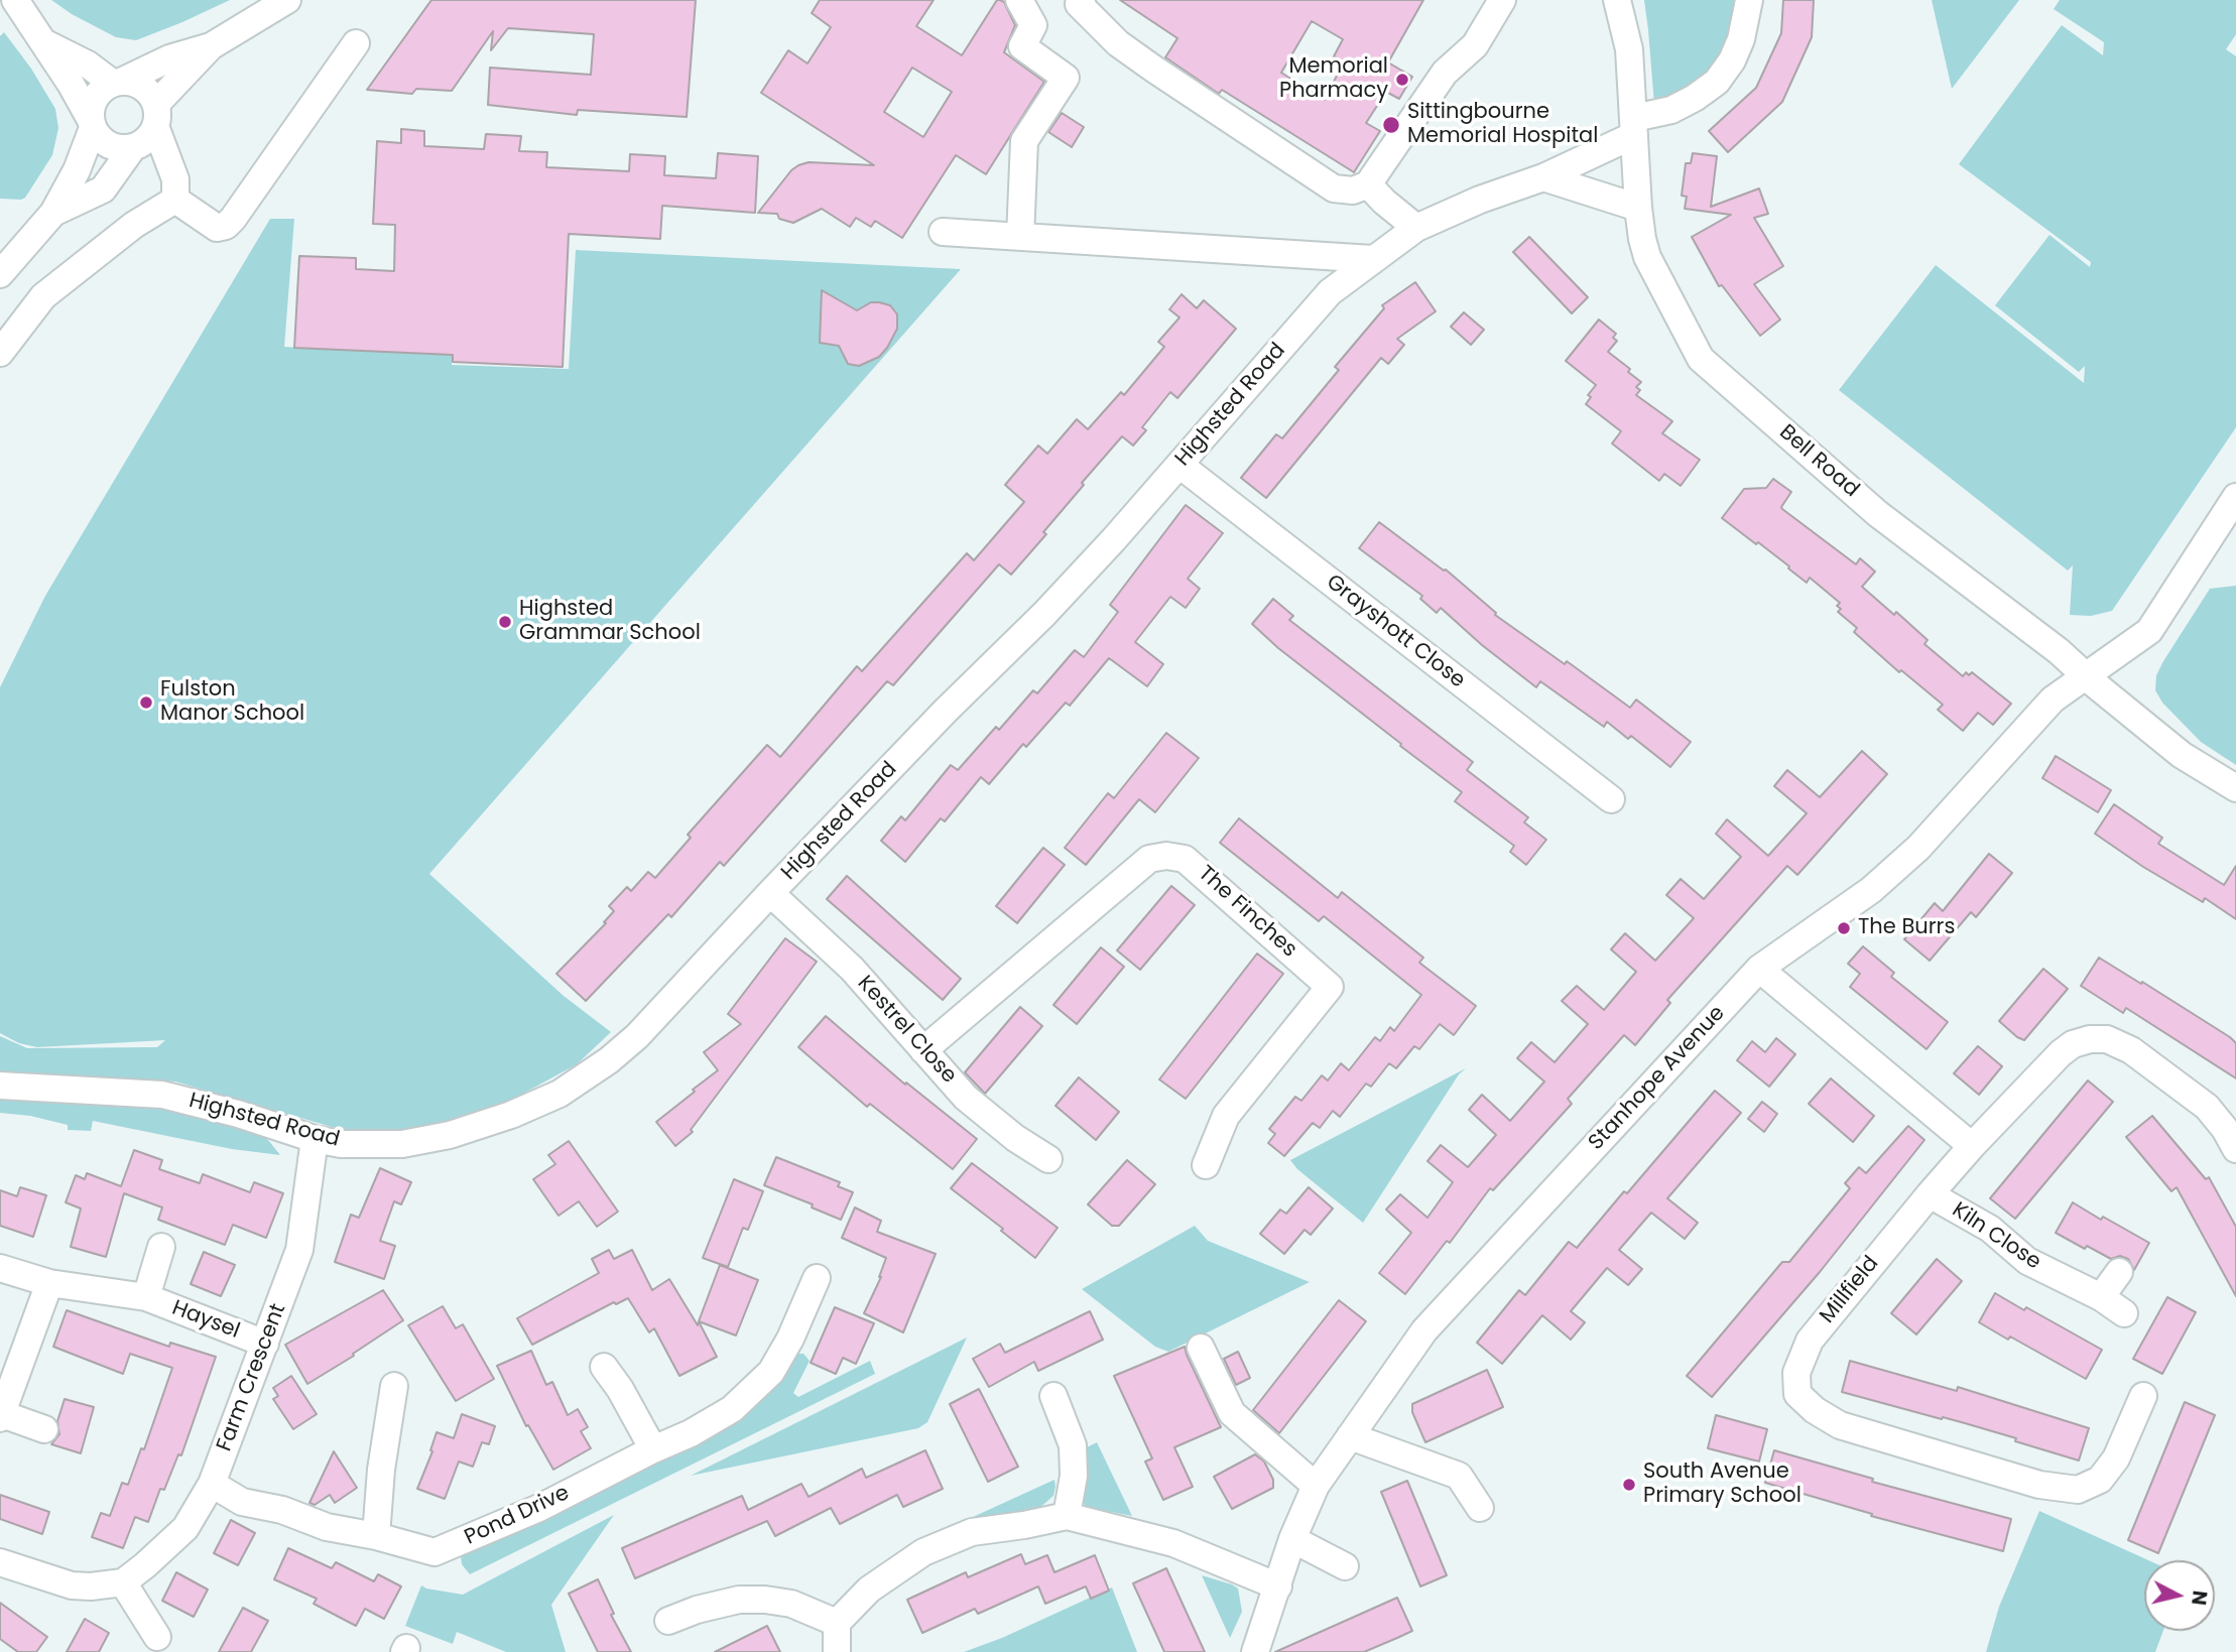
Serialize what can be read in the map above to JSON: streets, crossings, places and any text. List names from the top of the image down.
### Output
{
  "streets": {
    "street": [
      "Highsted Road",
      "Bell Road",
      "Grayshott Close",
      "The Finches",
      "Kestrel Close",
      "Stanhope Avenue",
      "Kiln Close",
      "Millfield",
      "Haysel",
      "Farm Crescent",
      "Pond Drive"
    ]
  },
  "crossings": [
    ["Highsted Road", "Bell Road"],
    ["Highsted Road", "Grayshott Close"],
    ["Highsted Road", "Kestrel Close"],
    ["Highsted Road", "Farm Crescent"],
    ["Bell Road", "Stanhope Avenue"],
    ["The Finches", "Kestrel Close"],
    ["Kiln Close", "Millfield"],
    ["Haysel", "Farm Crescent"],
    ["Farm Crescent", "Pond Drive"]
  ],
  "places": [
    "Memorial Pharmacy",
    "Sittingbourne Memorial Hospital",
    "Highsted Grammar School",
    "Fulston Manor School",
    "The Burrs",
    "South Avenue Primary School"
  ],
  "north": "right"
}
